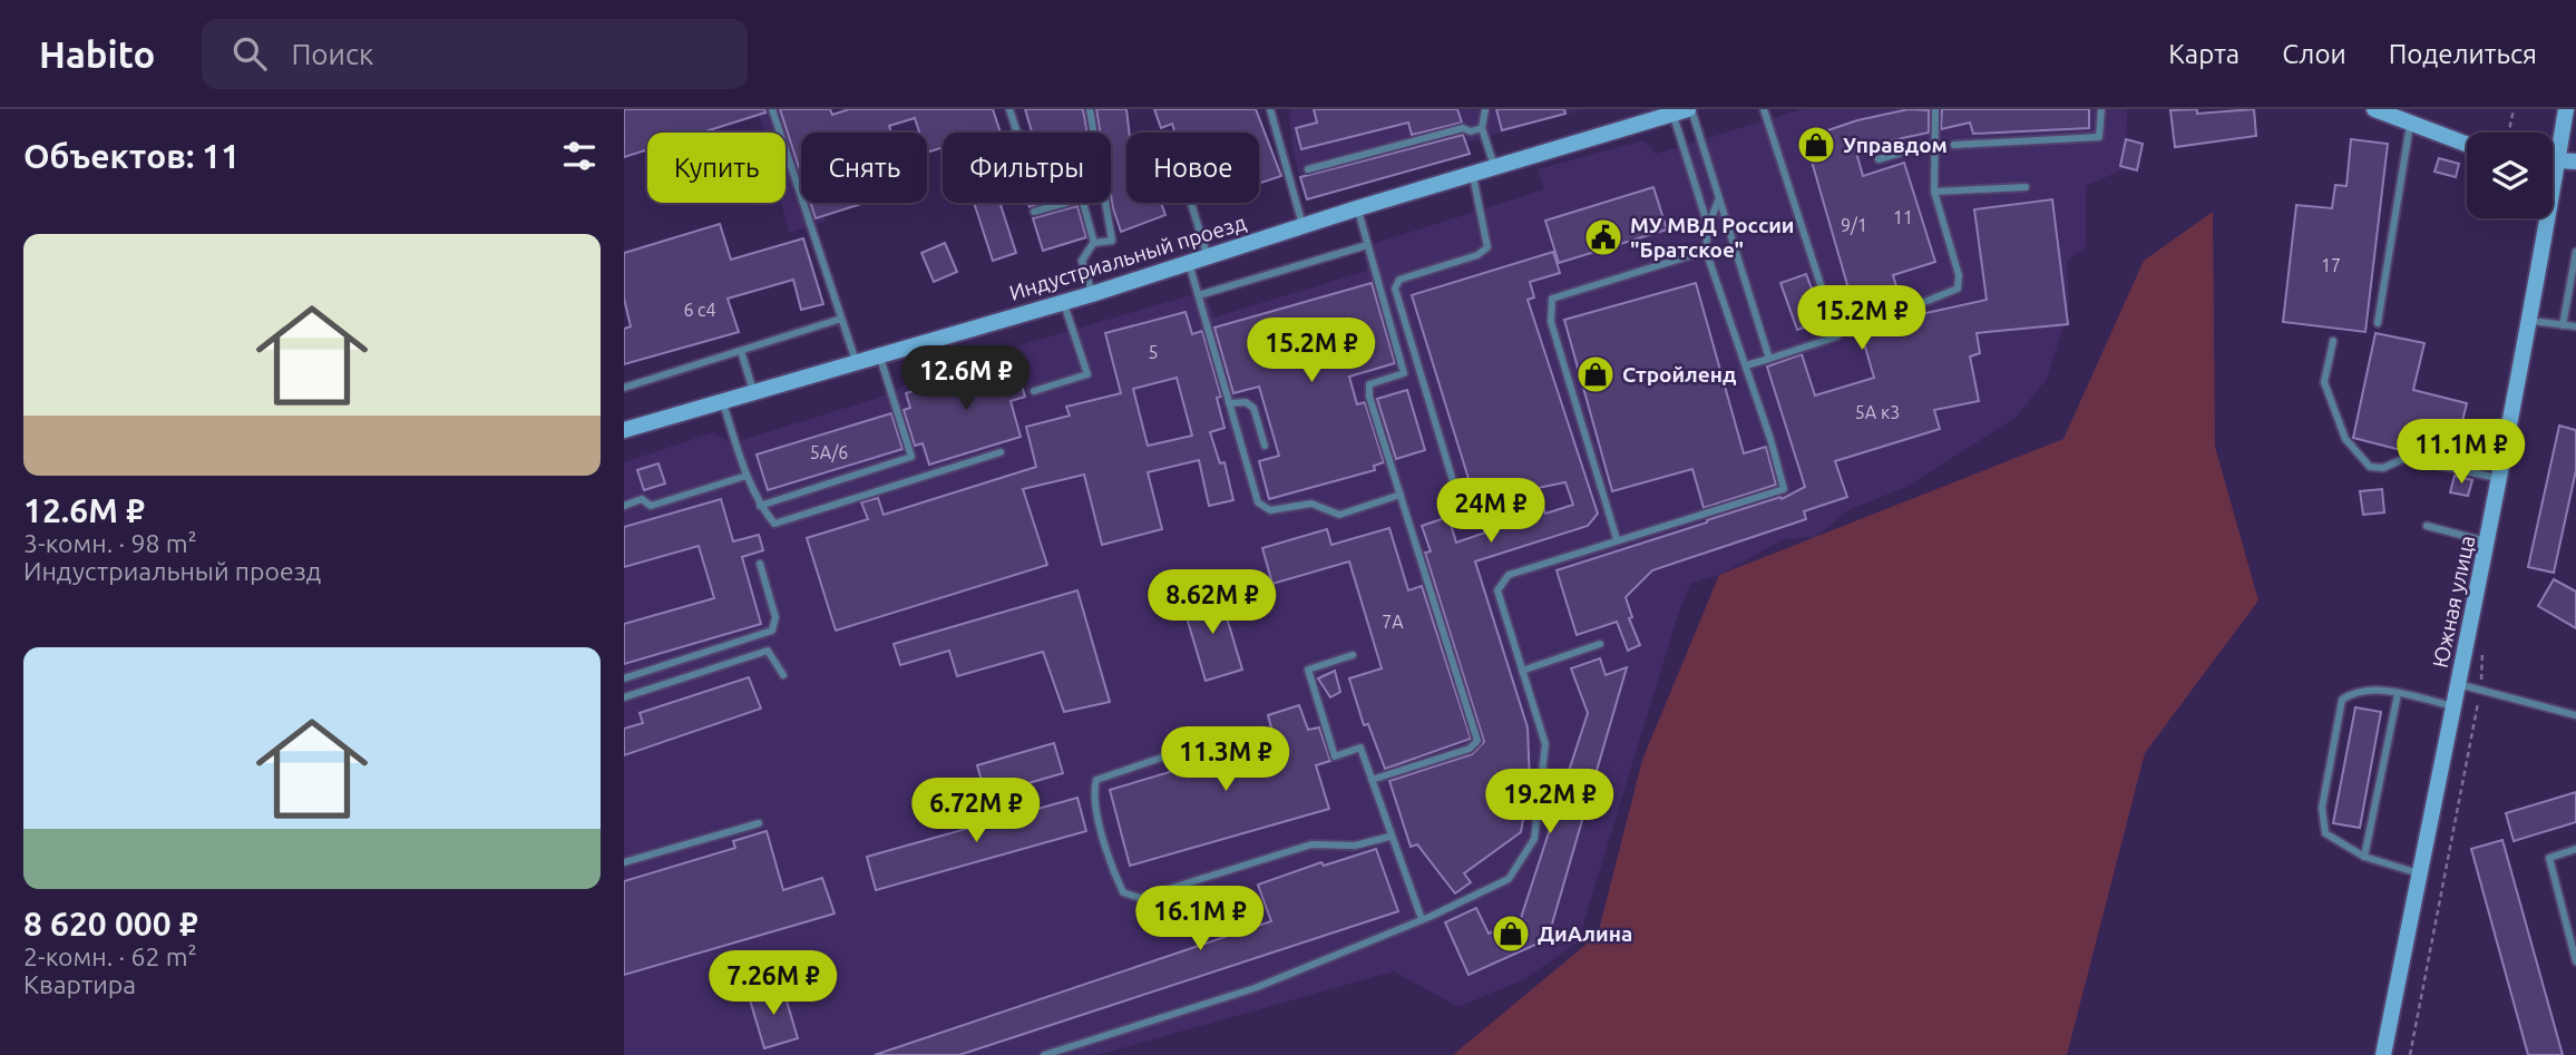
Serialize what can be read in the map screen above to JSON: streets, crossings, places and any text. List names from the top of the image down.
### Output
{
  "streets": {
    "street": ["Индустриальный проезд", "Южная улица"]
  },
  "places": {
    "shop": ["Управдом", "Стройленд", "ДиАлина"],
    "public building": ["МУ МВД России \"Братское\""]
  },
  "house_numbers": [
    "11",
    "9/1",
    "17",
    "6 с4",
    "5",
    "5А к3",
    "5А/6",
    "7А"
  ],
  "page": {
    "header": "Habito",
    "search": "Поиск",
    "nav": ["Карта", "Слои", "Поделиться"],
    "heading": "Объектов: 11",
    "chip": [
      "Купить",
      "Снять",
      "Фильтры",
      "Новое"
    ],
    "list": [
      {
        "name": "12.6M ₽",
        "note": "3-комн. · 98 m² · Индустриальный проезд"
      },
      {
        "name": "8 620 000 ₽",
        "note": "2-комн. · 62 m² · Квартира"
      }
    ],
    "price": [
      "15.2M ₽",
      "15.2M ₽",
      "12.6M ₽",
      "11.1M ₽",
      "24M ₽",
      "8.62M ₽",
      "11.3M ₽",
      "19.2M ₽",
      "6.72M ₽",
      "16.1M ₽",
      "7.26M ₽"
    ]
  }
}
